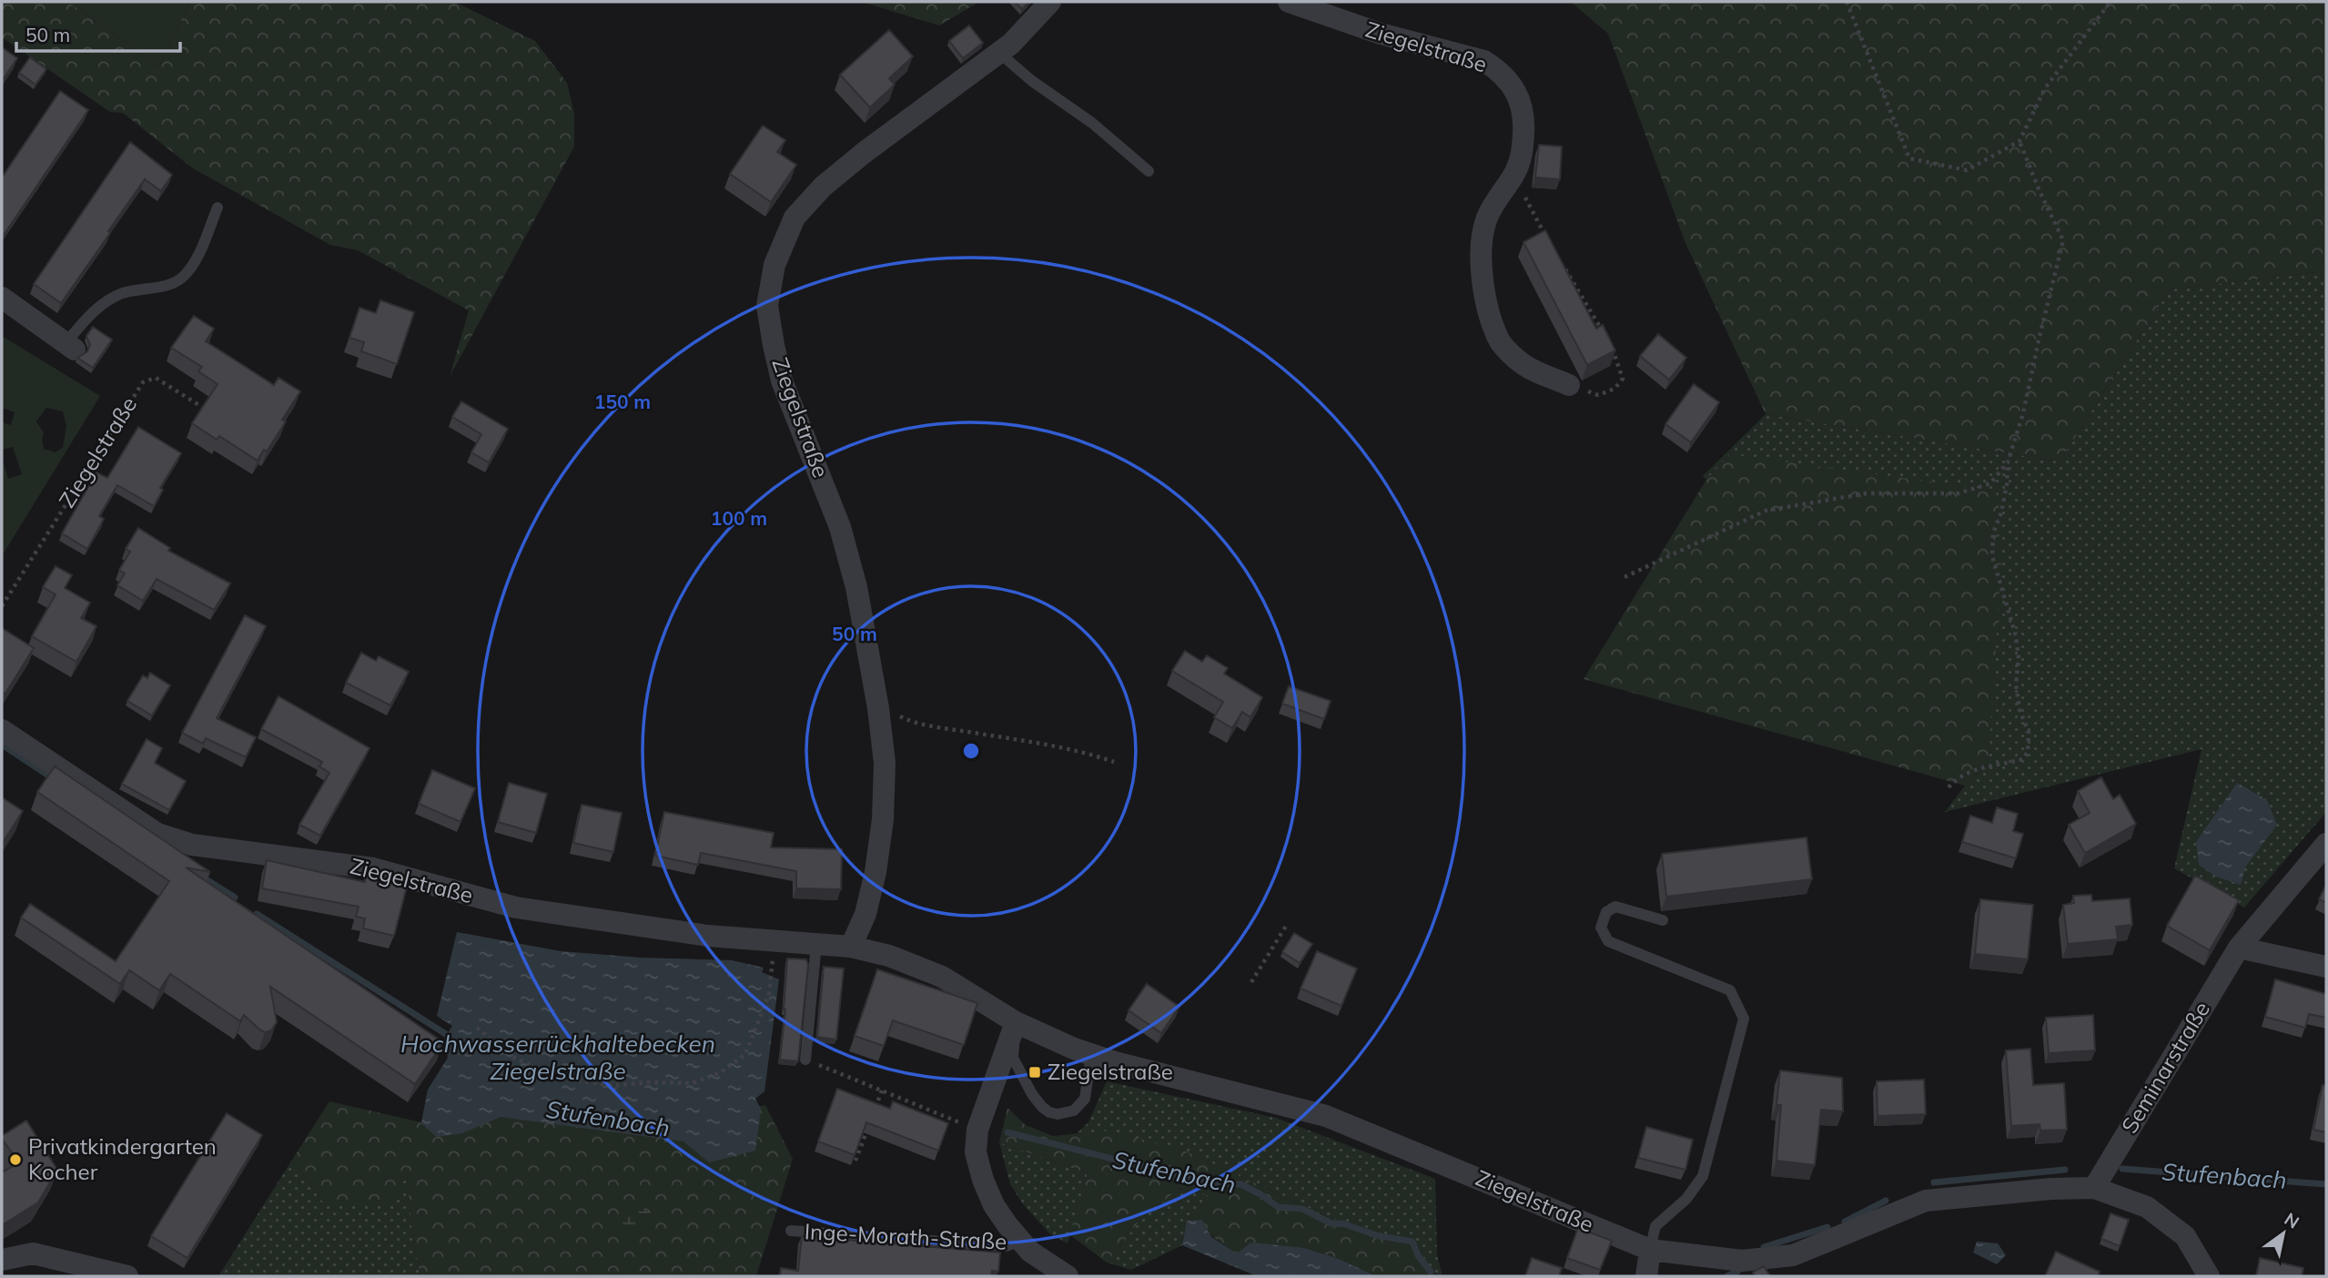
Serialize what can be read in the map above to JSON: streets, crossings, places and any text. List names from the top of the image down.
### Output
{
  "streets": {
    "street": ["Ziegelstraße", "Seminarstraße", "Inge-Morath-Straße"]
  },
  "crossings": [
    ["Ziegelstraße", "Seminarstraße"],
    ["Ziegelstraße", "Inge-Morath-Straße"]
  ],
  "water": ["Hochwasserrückhaltebecken Ziegelstraße", "Stufenbach"],
  "places": {
    "transit": ["Ziegelstraße"],
    "other": ["Privatkindergarten Kocher"]
  },
  "scale_bar": "50 m",
  "north": "top right",
  "rings": ["150 m", "100 m", "50 m"]
}
